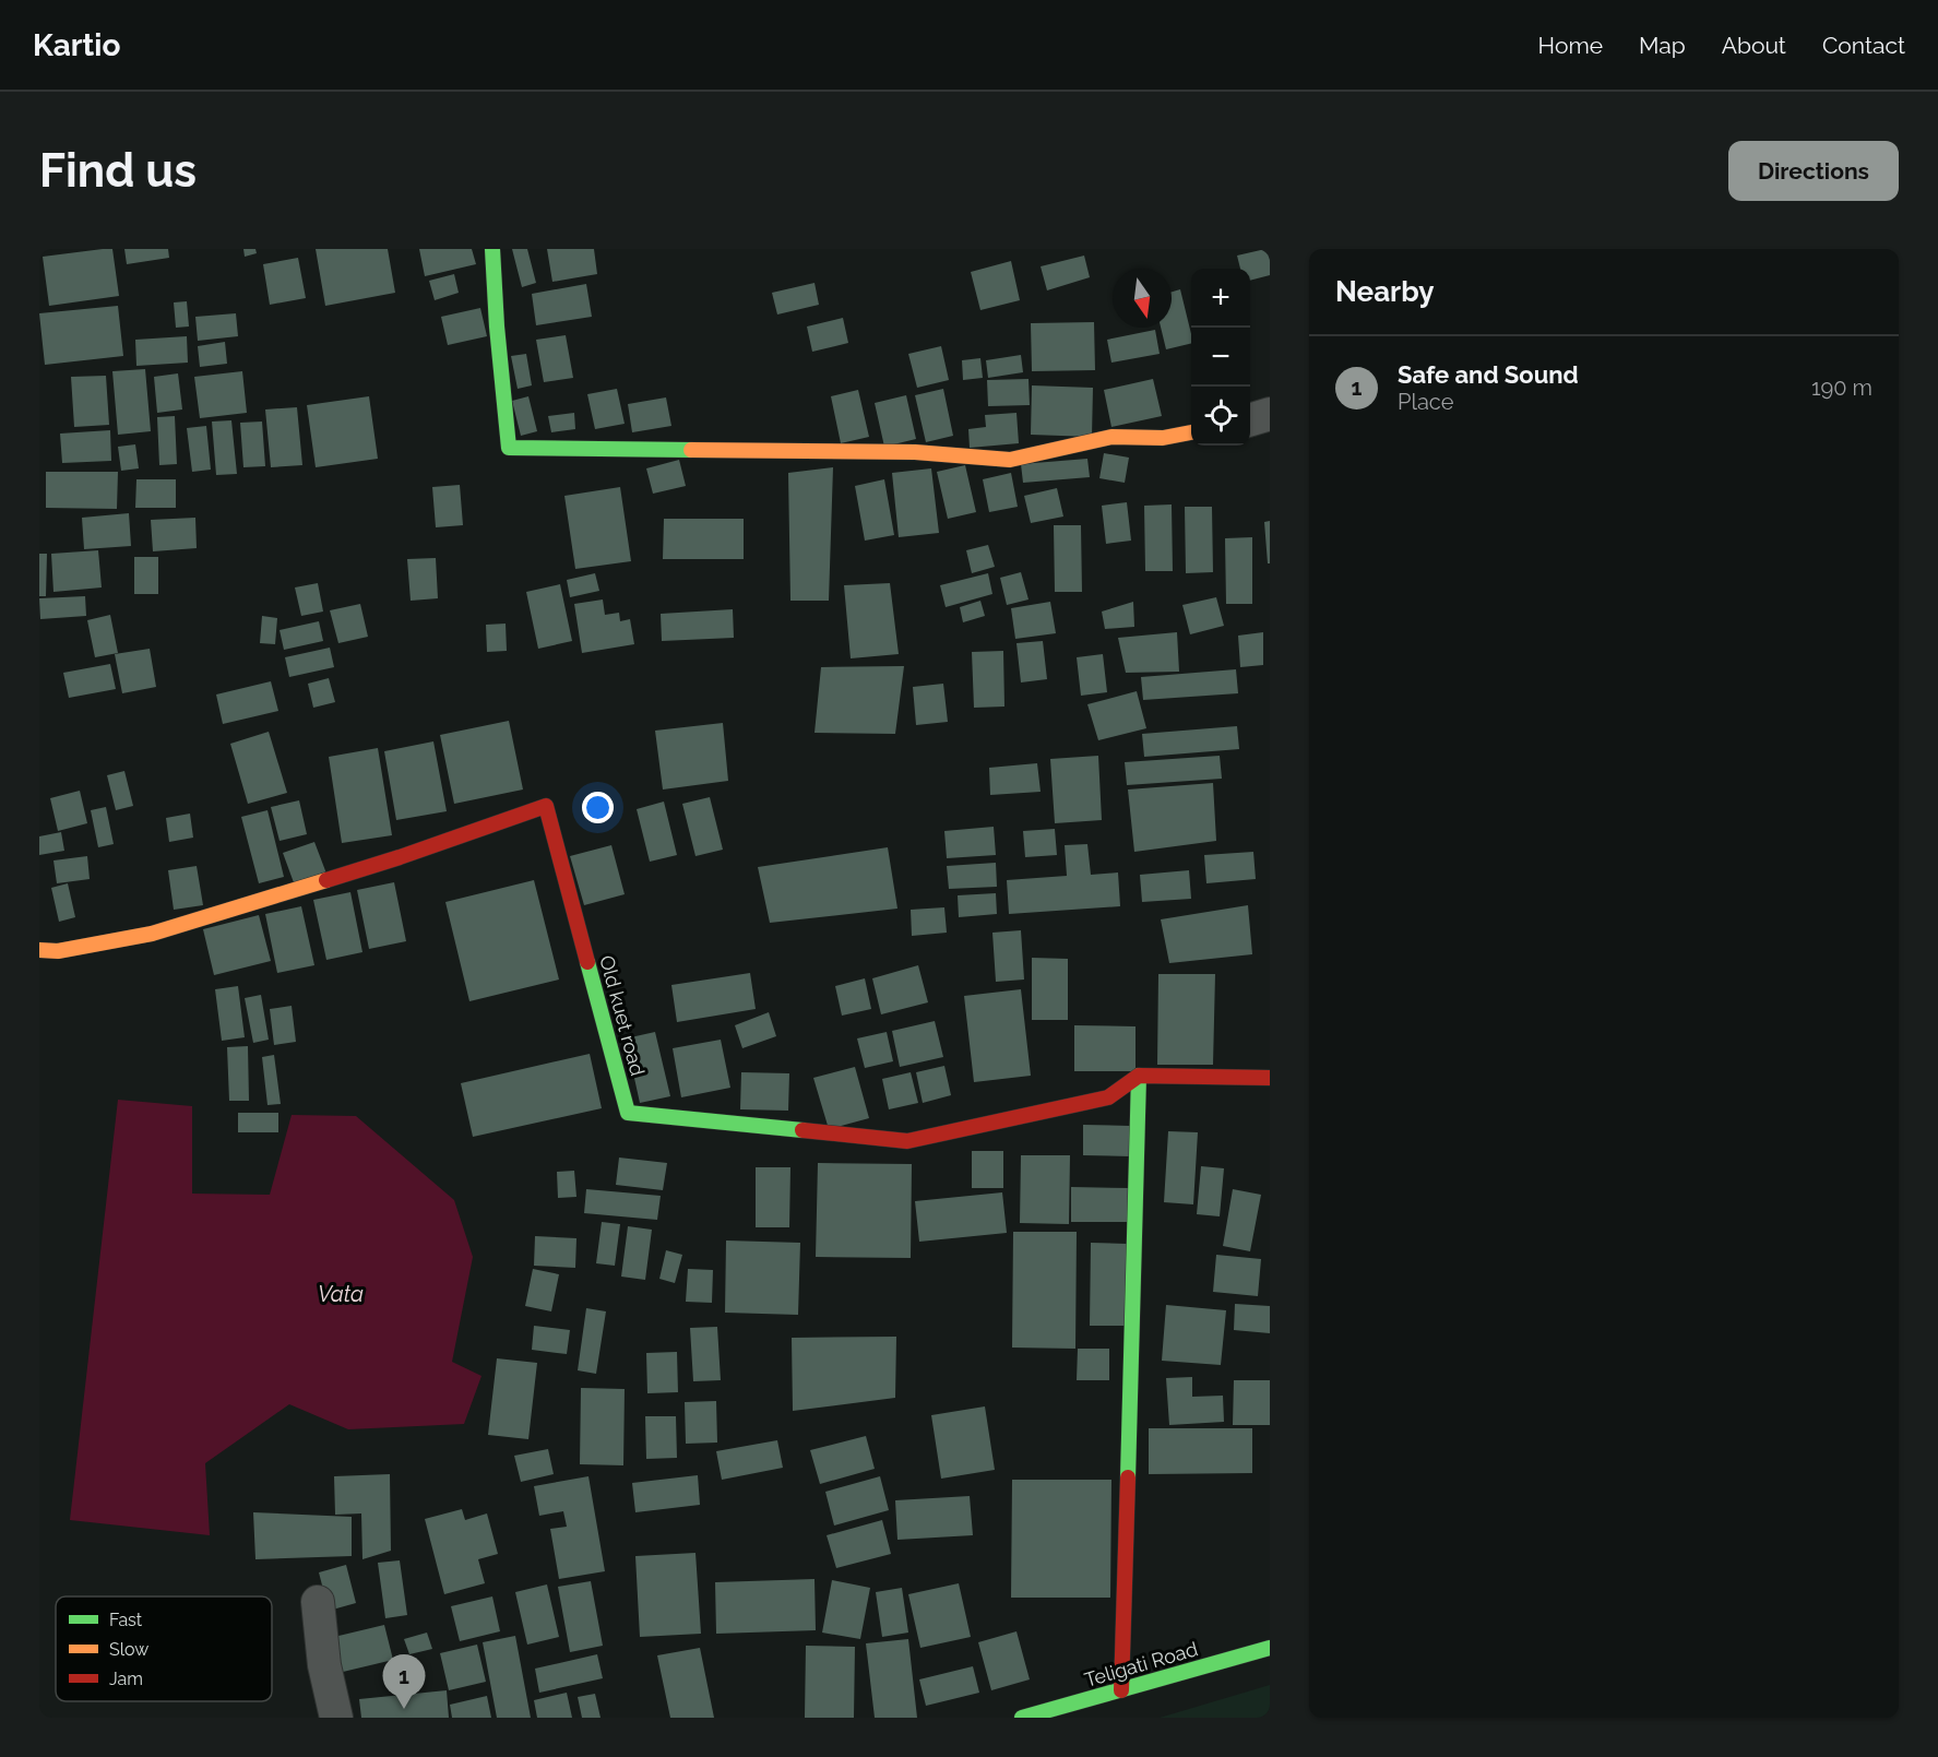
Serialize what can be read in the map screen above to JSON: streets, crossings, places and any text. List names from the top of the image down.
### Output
{
  "streets": {
    "street": ["Old kuet road", "Teligati Road"]
  },
  "water": ["Vata"],
  "legend": ["Fast", "Slow", "Jam"],
  "north": "bottom",
  "page": {
    "header": "Kartio",
    "nav": [
      "Home",
      "Map",
      "About",
      "Contact"
    ],
    "buttons": "Directions",
    "title": "Find us",
    "heading": "Nearby",
    "map_buttons": ["+", "−"],
    "list": [
      {
        "mark": "1",
        "name": "Safe and Sound",
        "note": "Place",
        "value": "190 m"
      }
    ],
    "pins": "1"
  }
}
